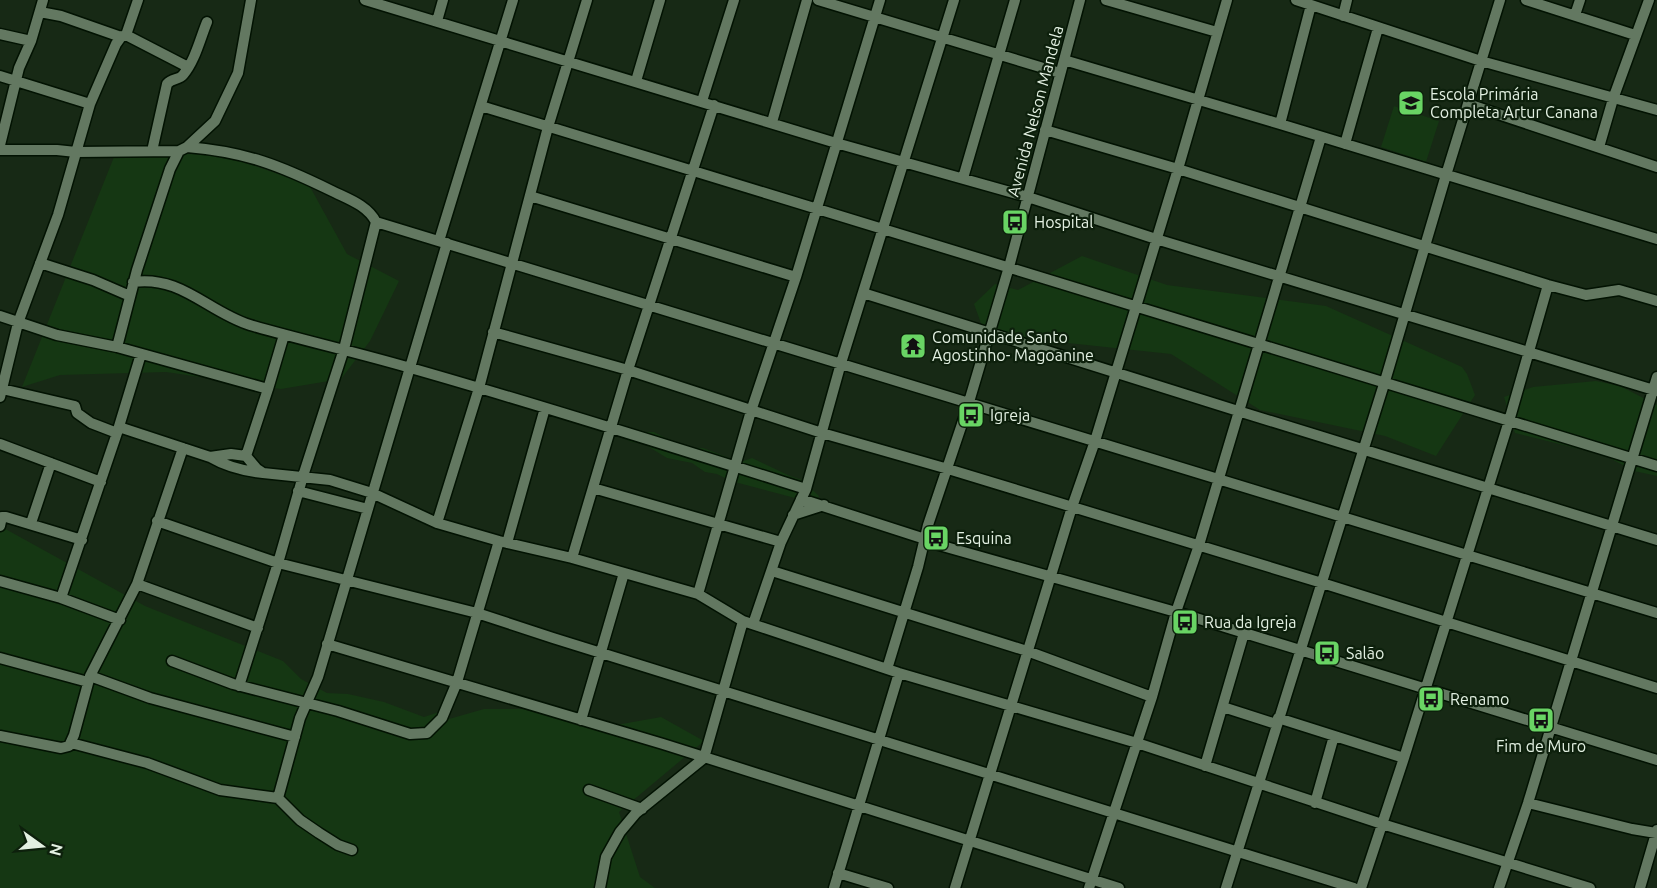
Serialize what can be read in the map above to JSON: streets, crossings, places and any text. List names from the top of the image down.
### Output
{
  "streets": {
    "street": ["Avenida Nelson Mandela"]
  },
  "places": {
    "school or university": ["Escola Primária Completa Artur Canana"],
    "bus stop": [
      "Hospital",
      "Igreja",
      "Esquina",
      "Rua da Igreja",
      "Salão",
      "Renamo",
      "Fim de Muro"
    ],
    "temple": ["Comunidade Santo Agostinho- Magoanine"]
  },
  "north": "right"
}
